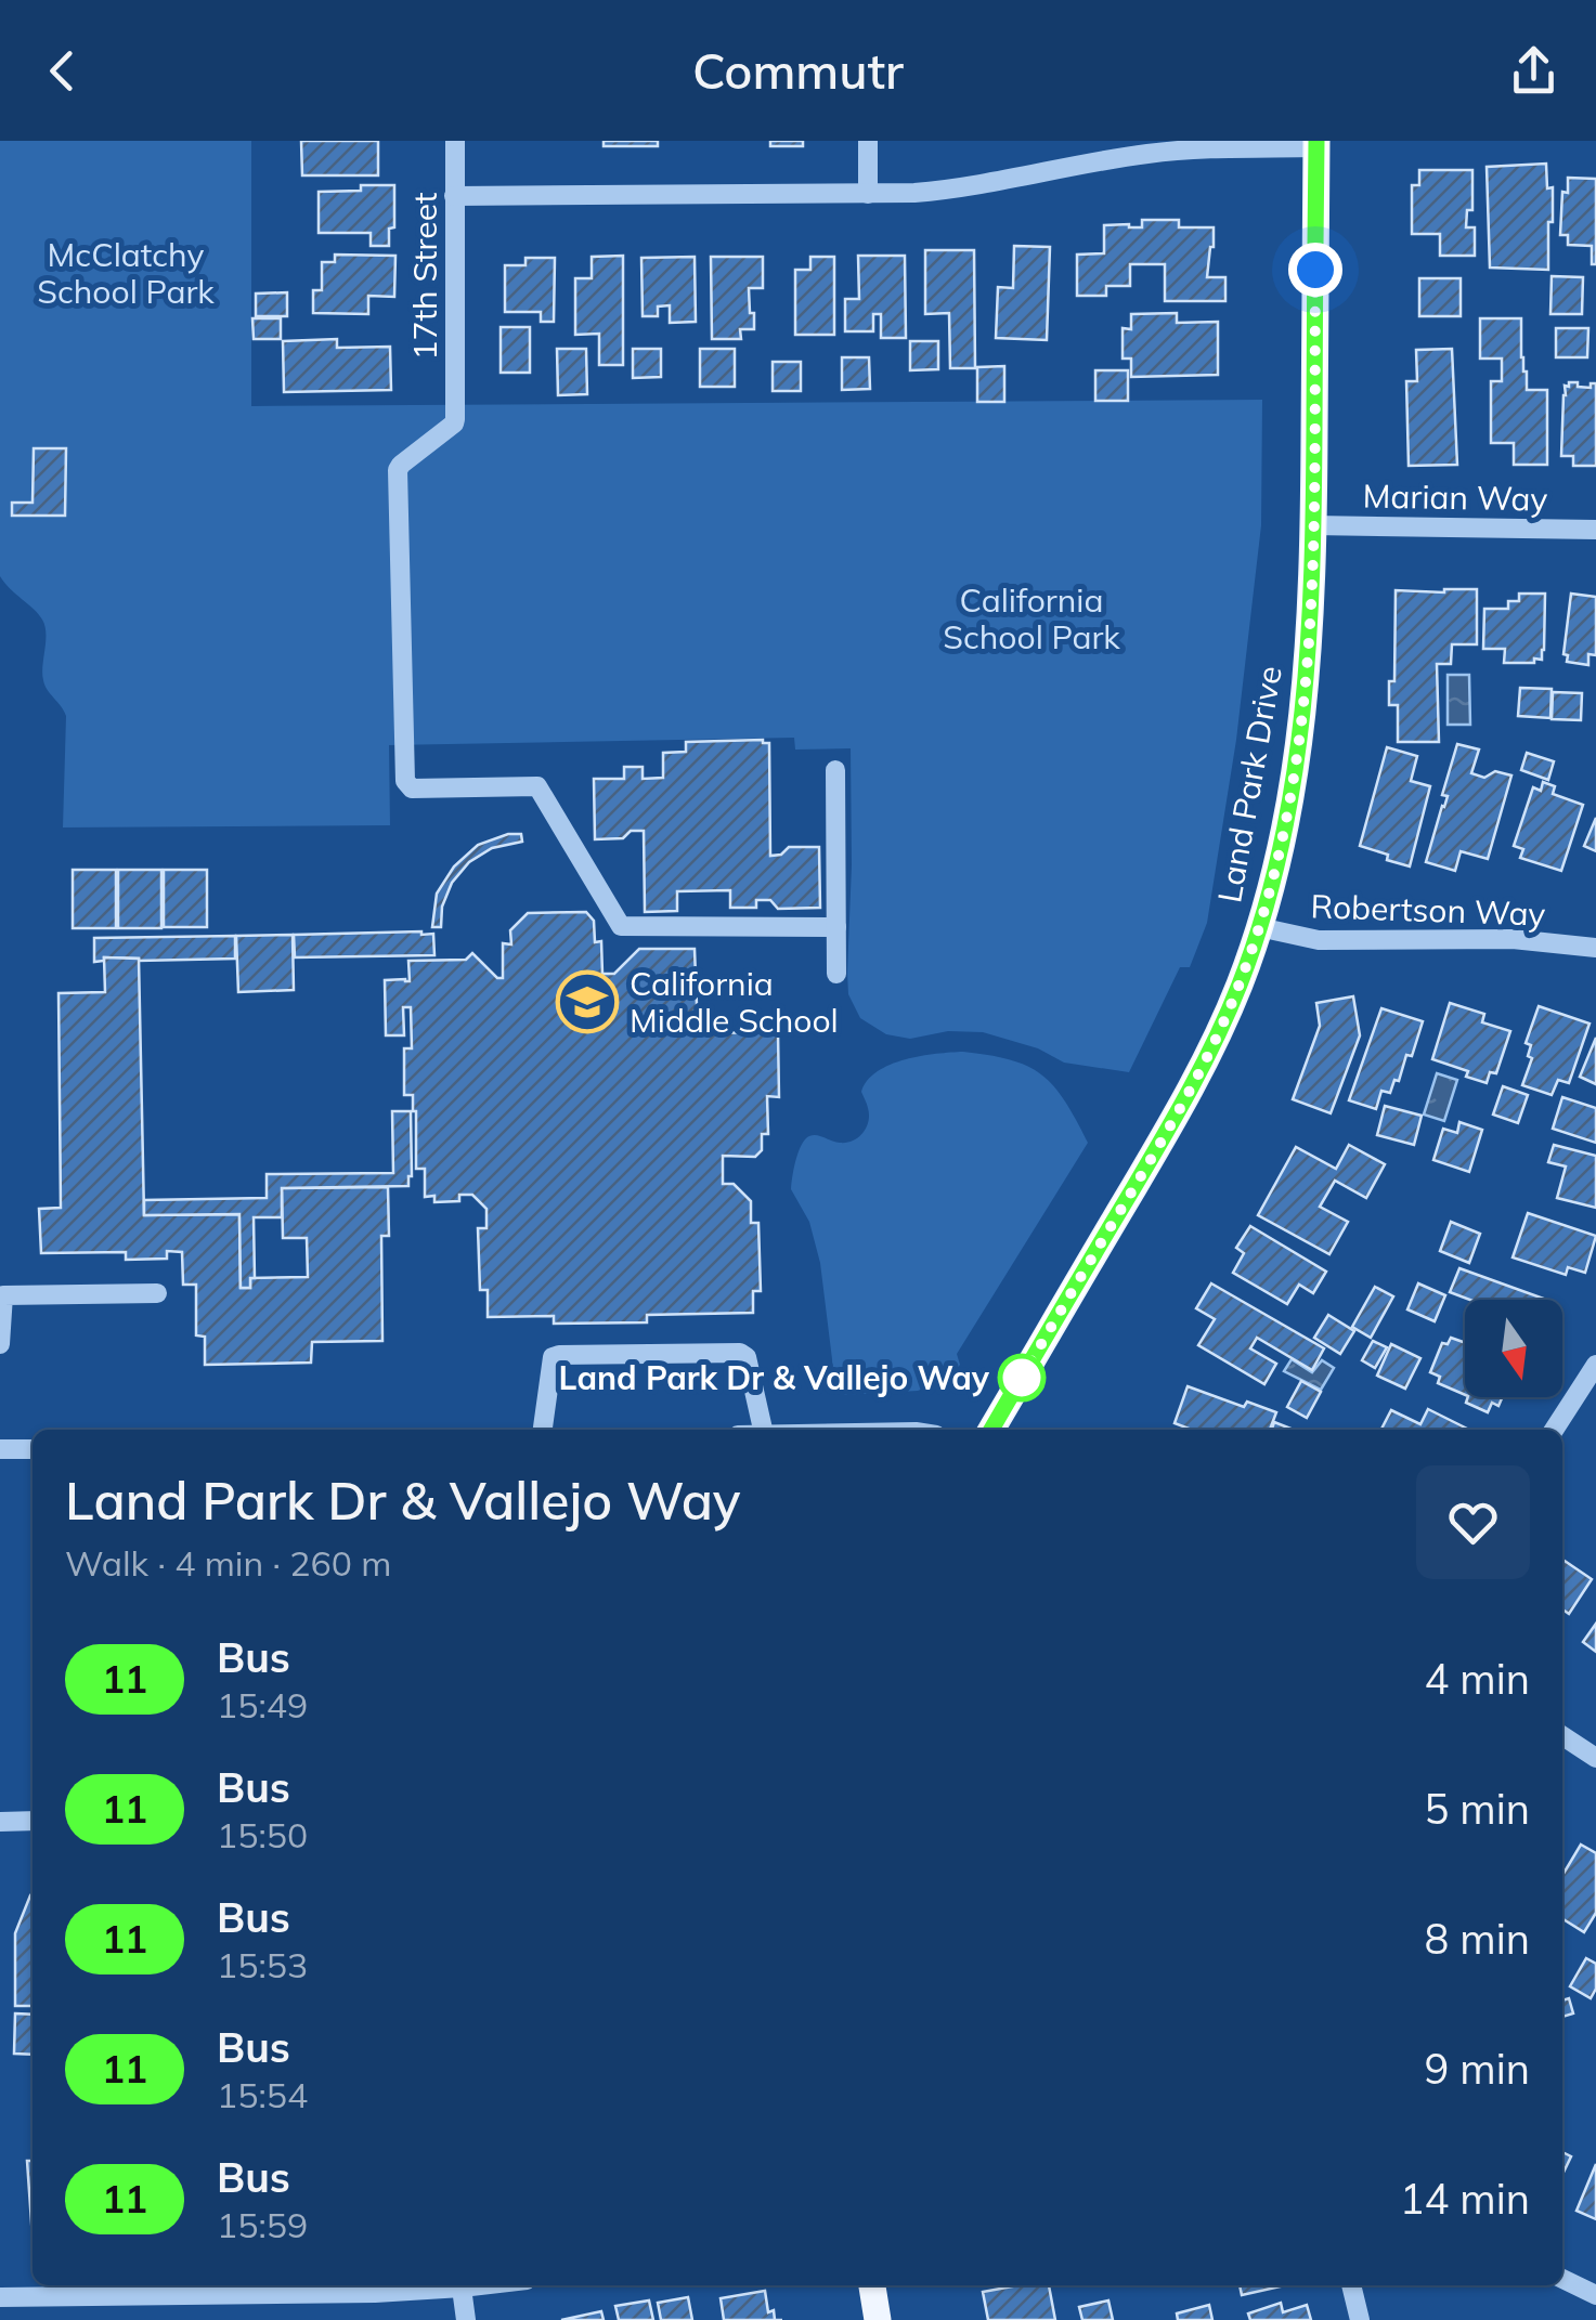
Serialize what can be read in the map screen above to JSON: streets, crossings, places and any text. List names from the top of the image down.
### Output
{
  "streets": {
    "main road": ["Land Park Drive"],
    "street": ["17th Street", "Marian Way", "Robertson Way"]
  },
  "crossings": [
    ["Marian Way", "Land Park Drive"],
    ["Land Park Drive", "Robertson Way"]
  ],
  "parks": ["McClatchy School Park", "California School Park"],
  "places": {
    "school or university": ["California Middle School"],
    "other": ["Land Park Dr & Vallejo Way"]
  },
  "lines": ["bus line 11"],
  "north": "bottom",
  "page": {
    "header": "Commutr",
    "heading": ["Land Park Dr & Vallejo Way", "Walk · 4 min · 260 m"],
    "list": [
      {
        "mark": "11",
        "name": "Bus",
        "note": "15:49",
        "value": "4 min"
      },
      {
        "mark": "11",
        "name": "Bus",
        "note": "15:50",
        "value": "5 min"
      },
      {
        "mark": "11",
        "name": "Bus",
        "note": "15:53",
        "value": "8 min"
      },
      {
        "mark": "11",
        "name": "Bus",
        "note": "15:54",
        "value": "9 min"
      },
      {
        "mark": "11",
        "name": "Bus",
        "note": "15:59",
        "value": "14 min"
      }
    ]
  }
}
